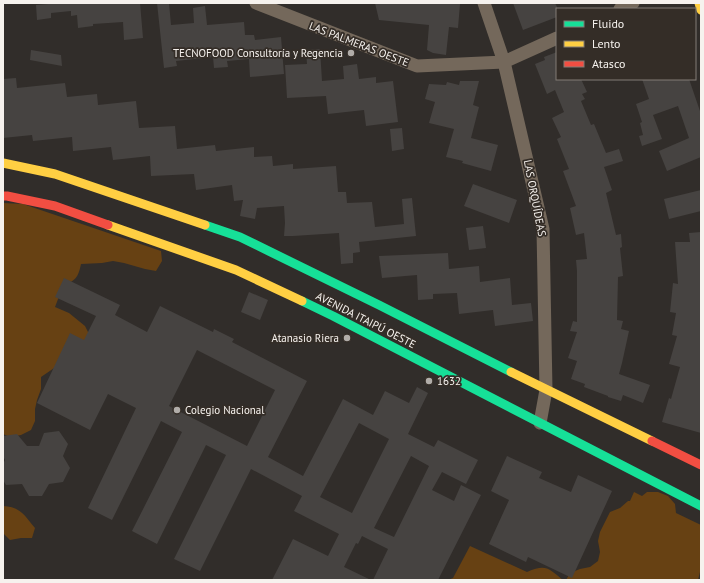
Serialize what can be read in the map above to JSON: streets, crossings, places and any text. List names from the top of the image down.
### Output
{
  "streets": {
    "street": ["LAS PALMERAS OESTE", "LAS ORQUÍDEAS", "AVENIDA ITAIPÚ OESTE"]
  },
  "crossings": [
    ["LAS PALMERAS OESTE", "LAS ORQUÍDEAS"],
    ["LAS ORQUÍDEAS", "AVENIDA ITAIPÚ OESTE"]
  ],
  "places": [
    "TECNOFOOD Consultoría y Regencia",
    "Atanasio Riera",
    "1632",
    "Colegio Nacional"
  ],
  "legend": ["Fluido", "Lento", "Atasco"]
}
